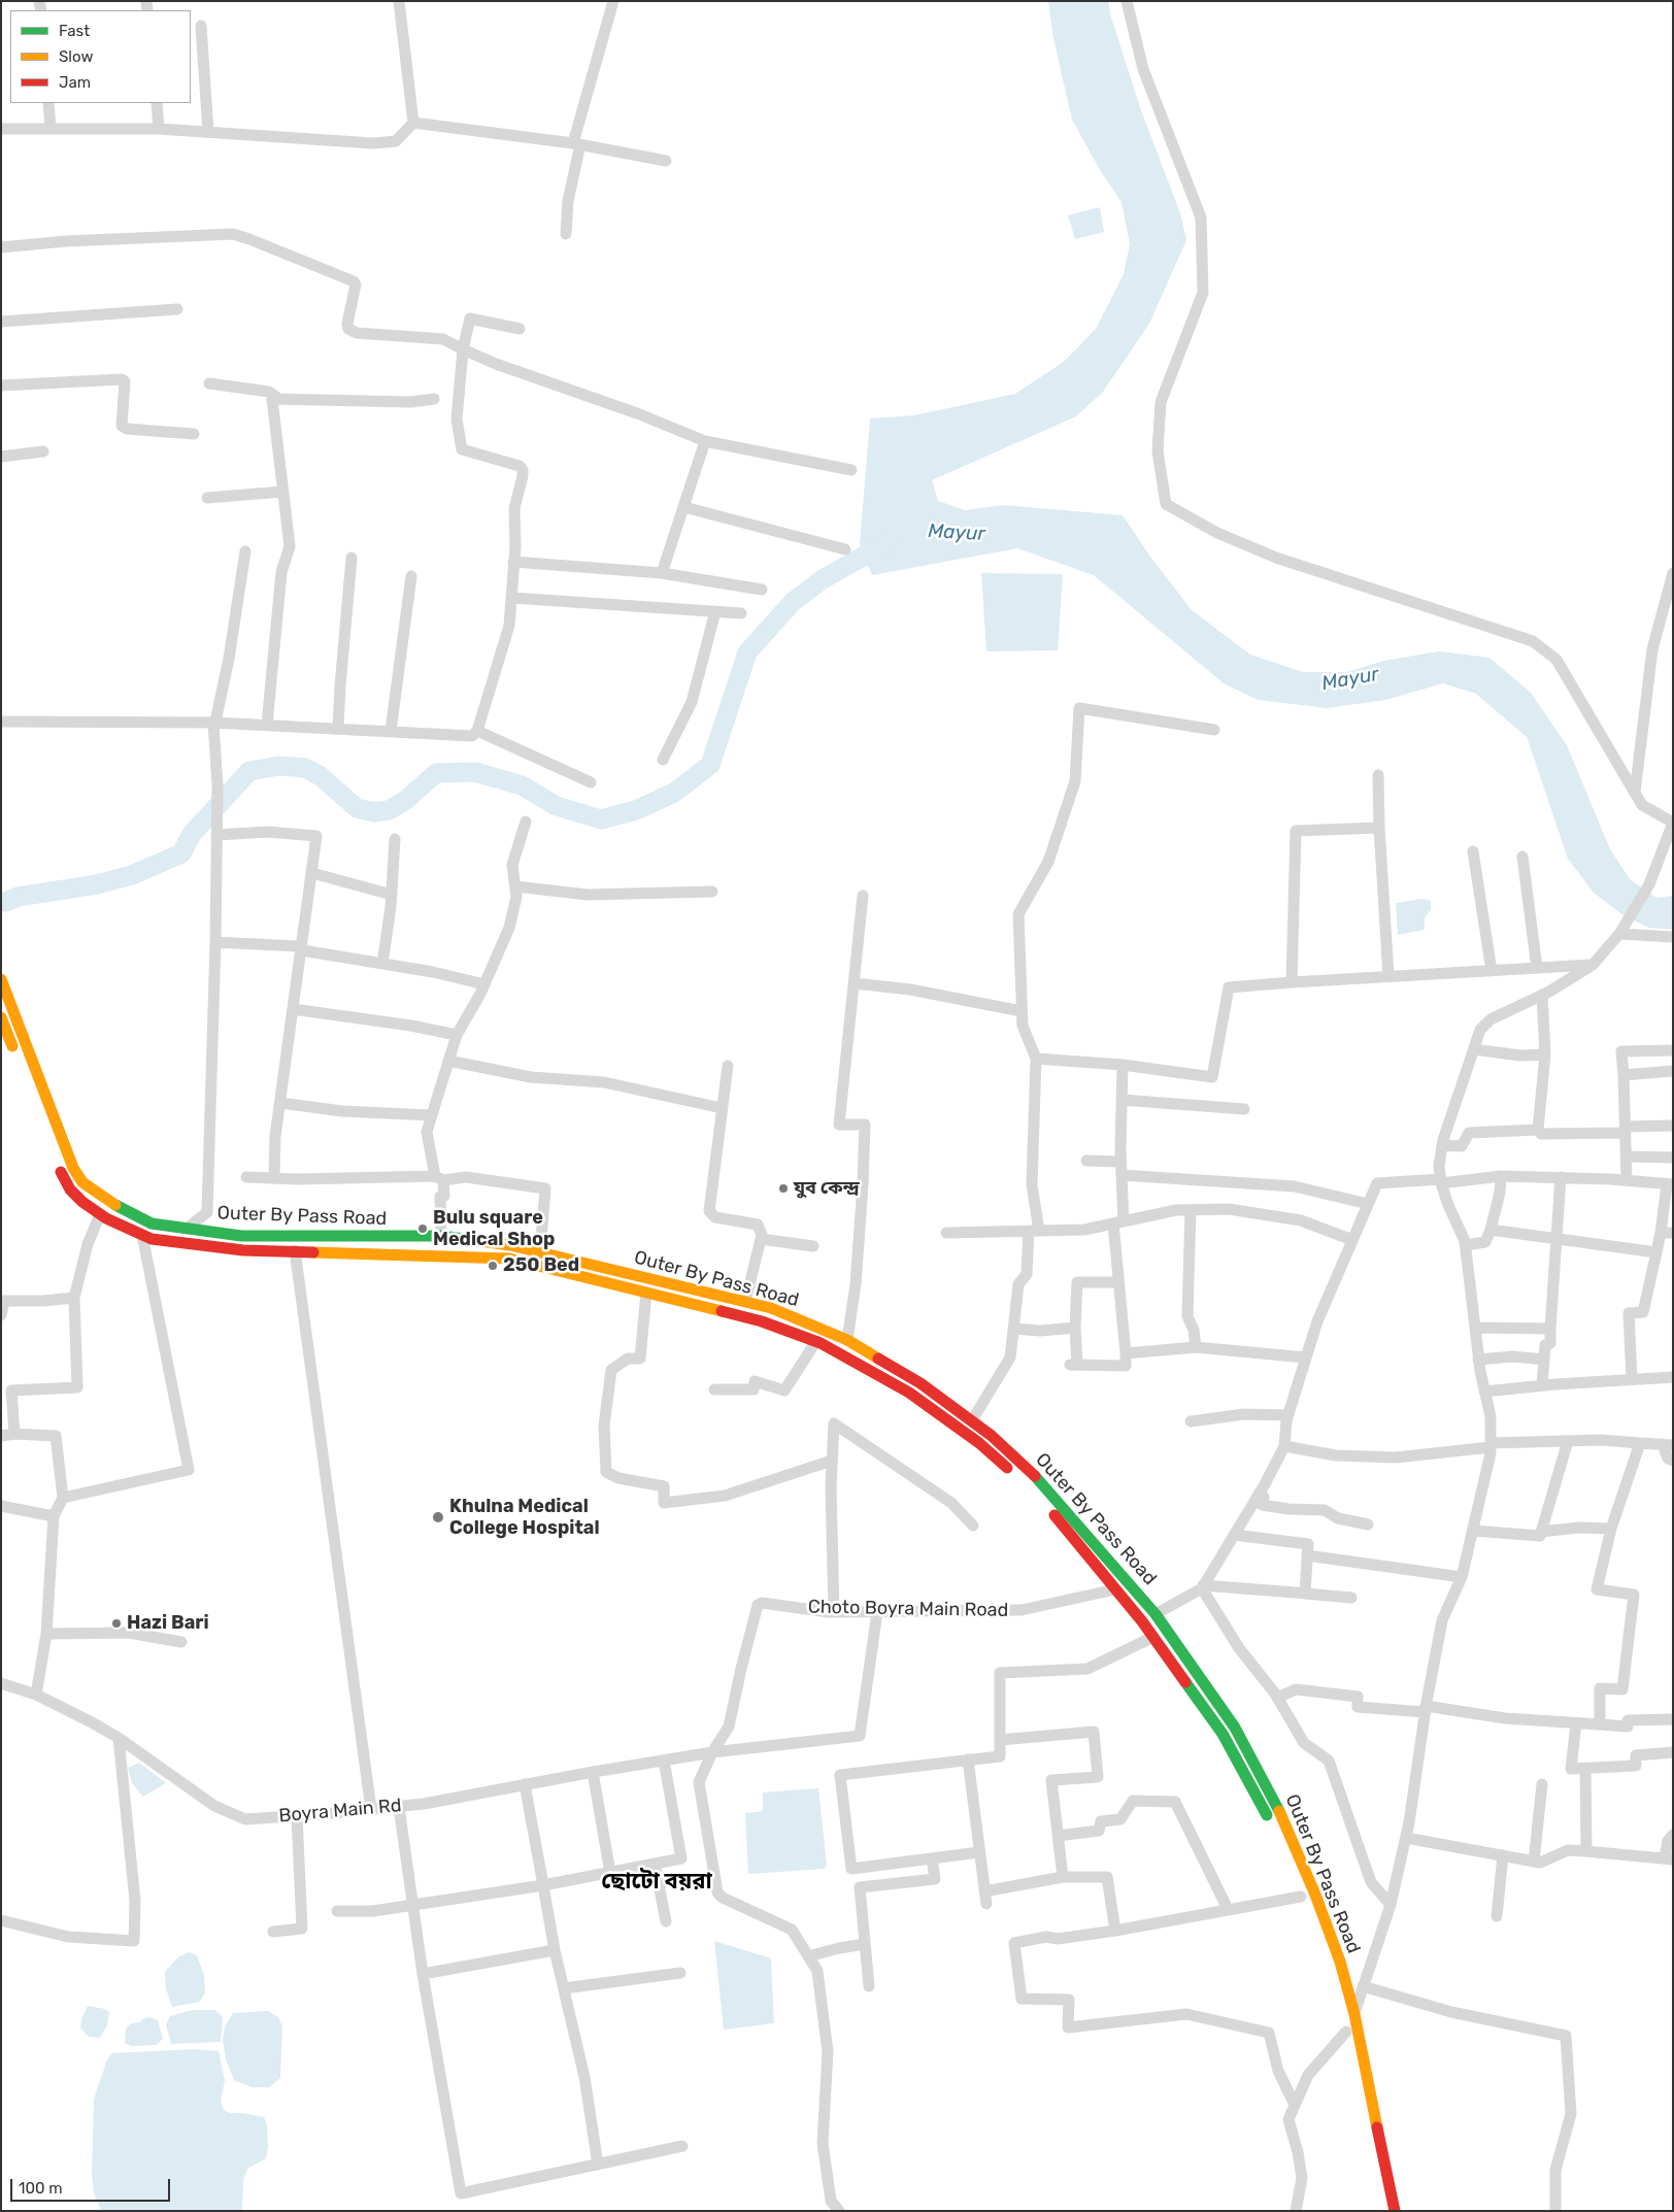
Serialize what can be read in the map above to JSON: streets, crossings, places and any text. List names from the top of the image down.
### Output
{
  "streets": {
    "main road": ["Outer By Pass Road"],
    "street": ["Choto Boyra Main Road", "Boyra Main Rd"]
  },
  "crossings": [
    ["Outer By Pass Road", "Choto Boyra Main Road"],
    ["Choto Boyra Main Road", "Boyra Main Rd"]
  ],
  "districts": ["ছোটো বয়রা"],
  "water": ["Mayur"],
  "places": [
    "যুব কেন্দ্র",
    "Bulu square Medical Shop",
    "250 Bed",
    "Khulna Medical College Hospital",
    "Hazi Bari"
  ],
  "legend": ["Fast", "Slow", "Jam"],
  "scale_bar": "100 m"
}
